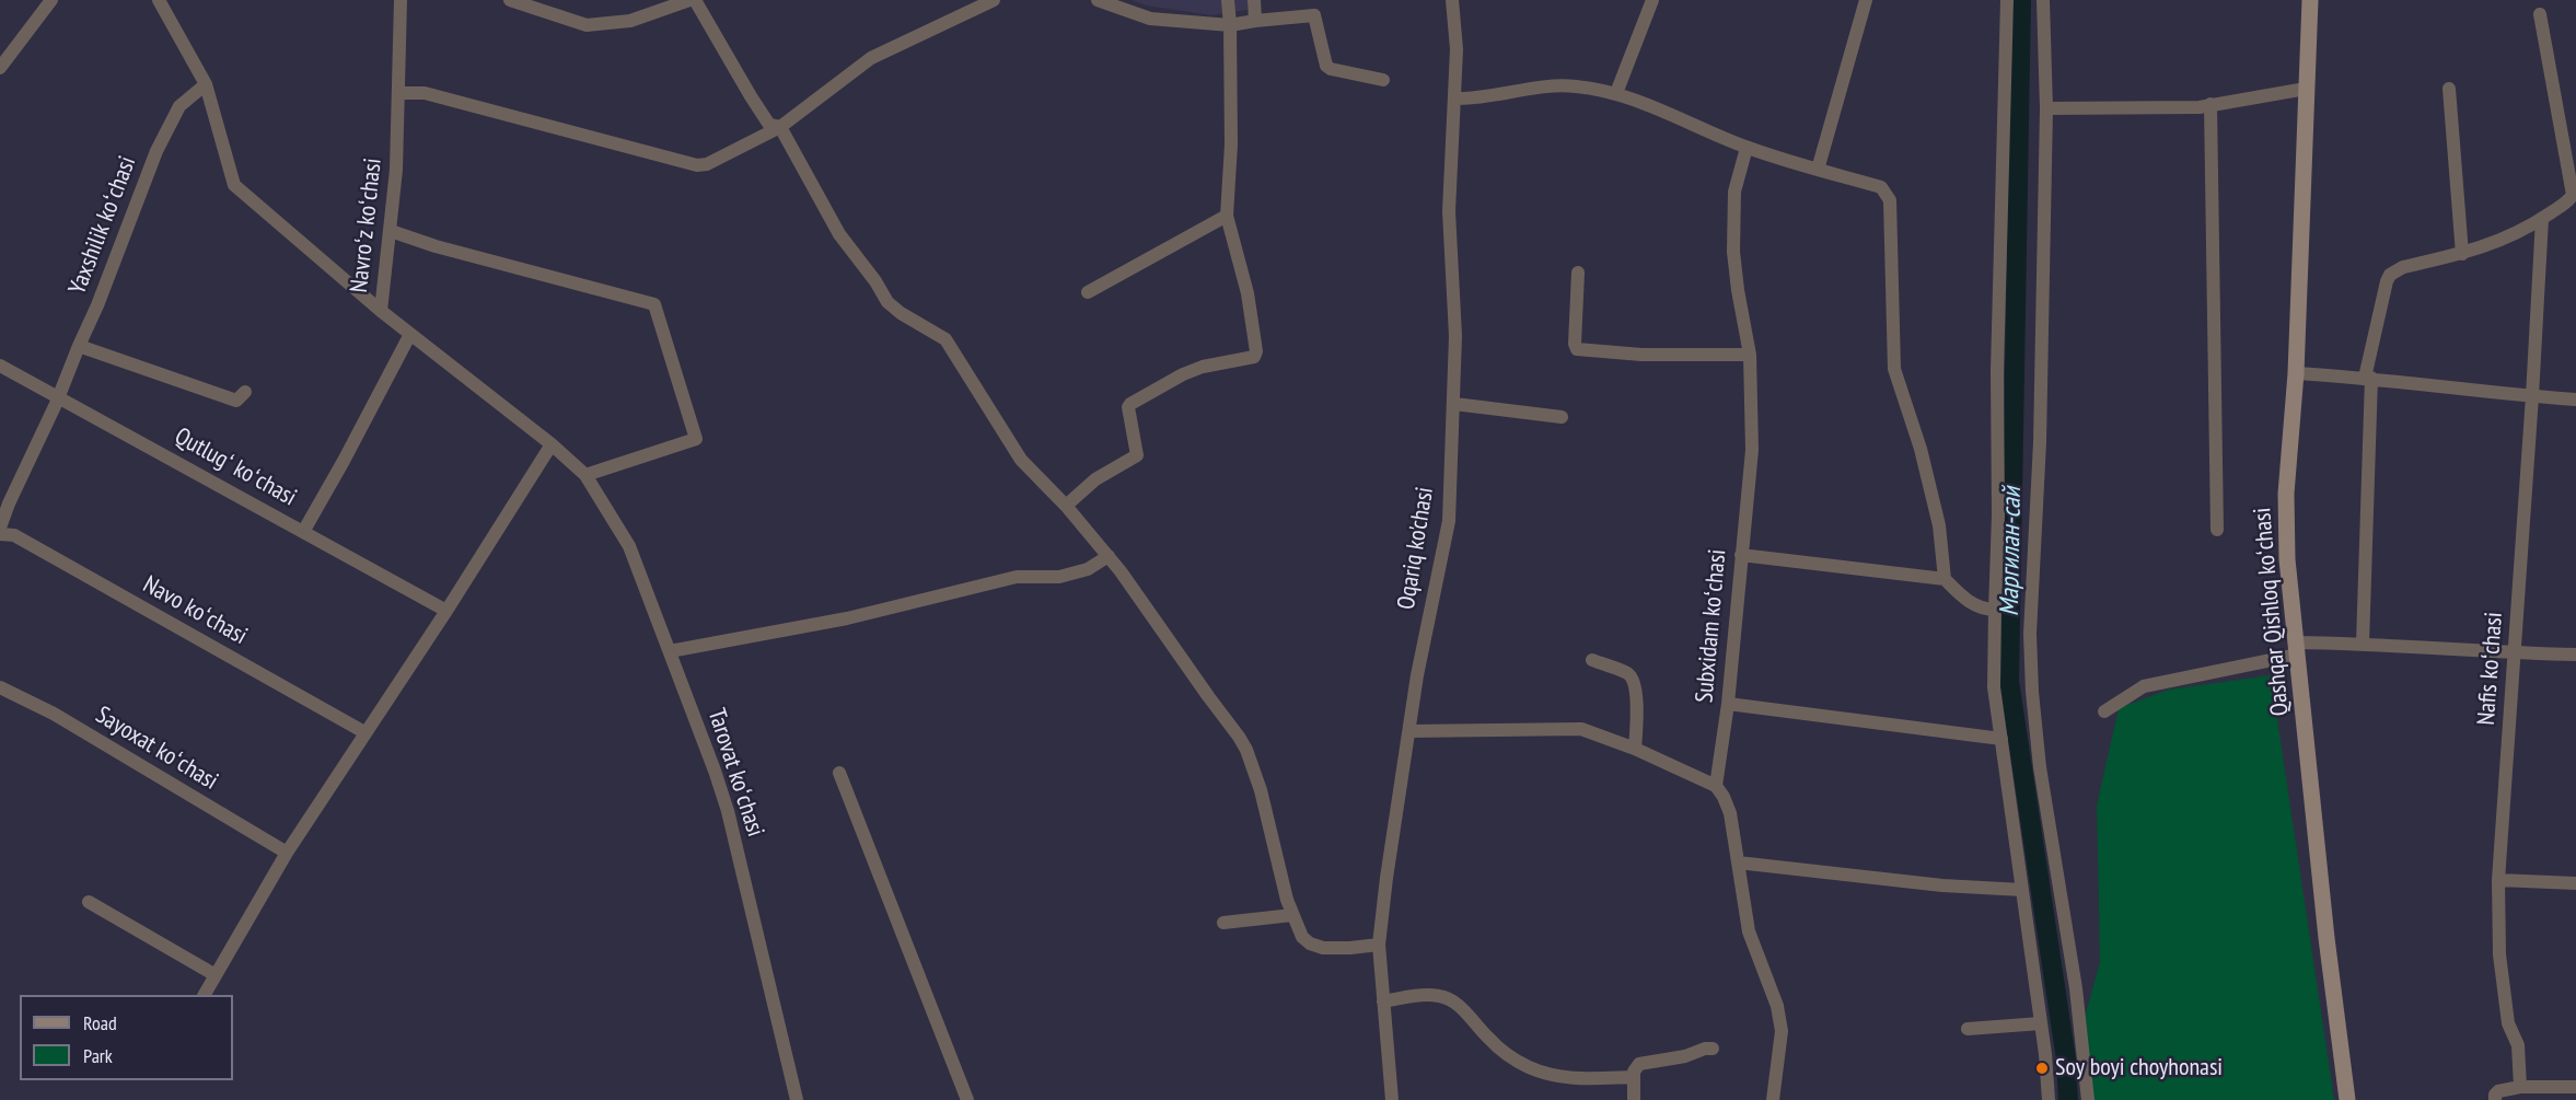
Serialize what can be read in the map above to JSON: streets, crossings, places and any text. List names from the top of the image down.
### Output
{
  "streets": {
    "main road": ["Qashqar Qishloq koʻchasi"],
    "street": [
      "Yaxshilik koʻchasi",
      "Navroʻz koʻchasi",
      "Qutlugʻ koʻchasi",
      "Oqariq ko'chasi",
      "Navo koʻchasi",
      "Subxidam koʻchasi",
      "Nafis koʻchasi",
      "Sayoxat koʻchasi",
      "Tarovat koʻchasi"
    ]
  },
  "crossings": [
    ["Yaxshilik koʻchasi", "Qutlugʻ koʻchasi"],
    ["Navroʻz koʻchasi", "Tarovat koʻchasi"]
  ],
  "water": ["Маргилан-сай"],
  "places": ["Soy boyi choyhonasi"],
  "legend": ["Road", "Park"]
}
